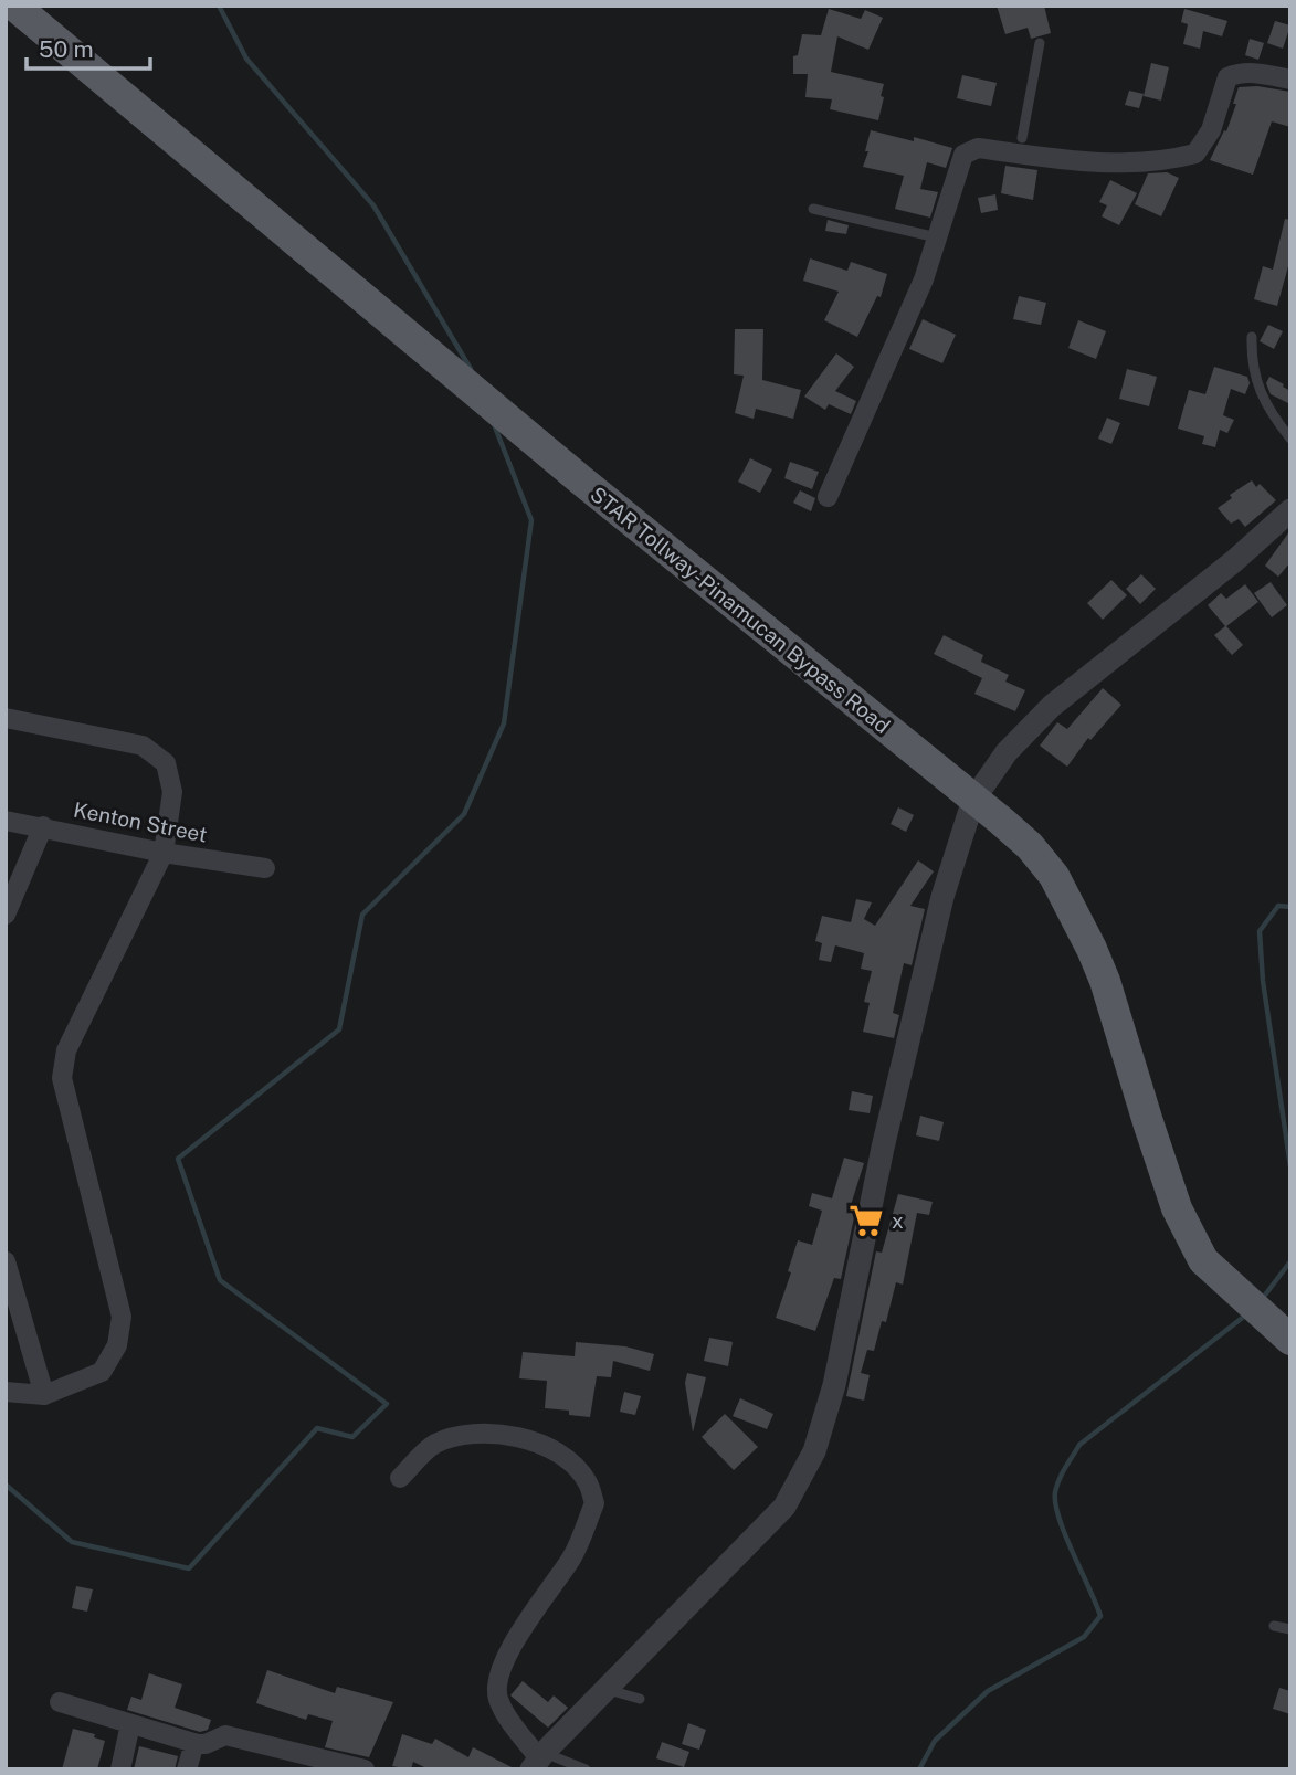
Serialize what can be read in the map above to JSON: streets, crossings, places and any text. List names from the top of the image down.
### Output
{
  "streets": {
    "main road": ["STAR Tollway-Pinamucan Bypass Road"],
    "street": ["Kenton Street"]
  },
  "places": {
    "supermarket": ["x"]
  },
  "scale_bar": "50 m"
}
